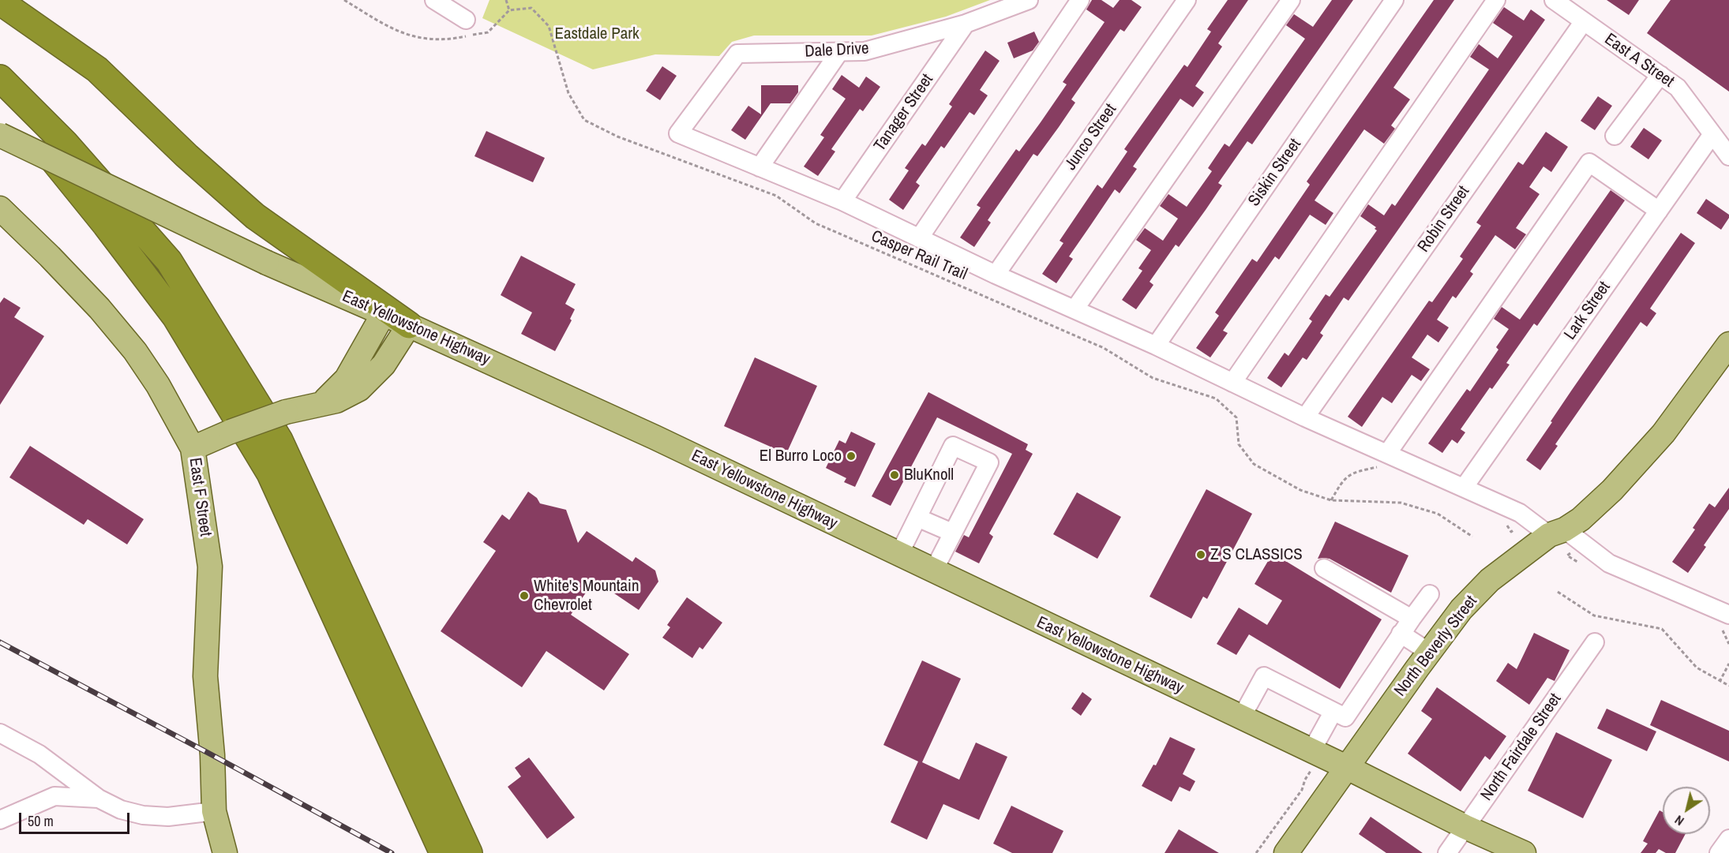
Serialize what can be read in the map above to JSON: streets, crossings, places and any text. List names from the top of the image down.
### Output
{
  "streets": {
    "main road": ["East Yellowstone Highway", "East F Street", "North Beverly Street"],
    "street": [
      "Dale Drive",
      "East A Street",
      "Tanager Street",
      "Junco Street",
      "Siskin Street",
      "Robin Street",
      "Lark Street",
      "North Fairdale Street"
    ],
    "path": ["Casper Rail Trail"]
  },
  "crossings": [
    ["Dale Drive", "Tanager Street"],
    ["East A Street", "Robin Street"],
    ["East A Street", "Lark Street"],
    ["East Yellowstone Highway", "North Beverly Street"],
    ["East Yellowstone Highway", "North Fairdale Street"]
  ],
  "parks": ["Eastdale Park"],
  "places": [
    "El Burro Loco",
    "BluKnoll",
    "Z S CLASSICS",
    "White's Mountain Chevrolet"
  ],
  "scale_bar": "50 m",
  "north": "bottom left"
}
